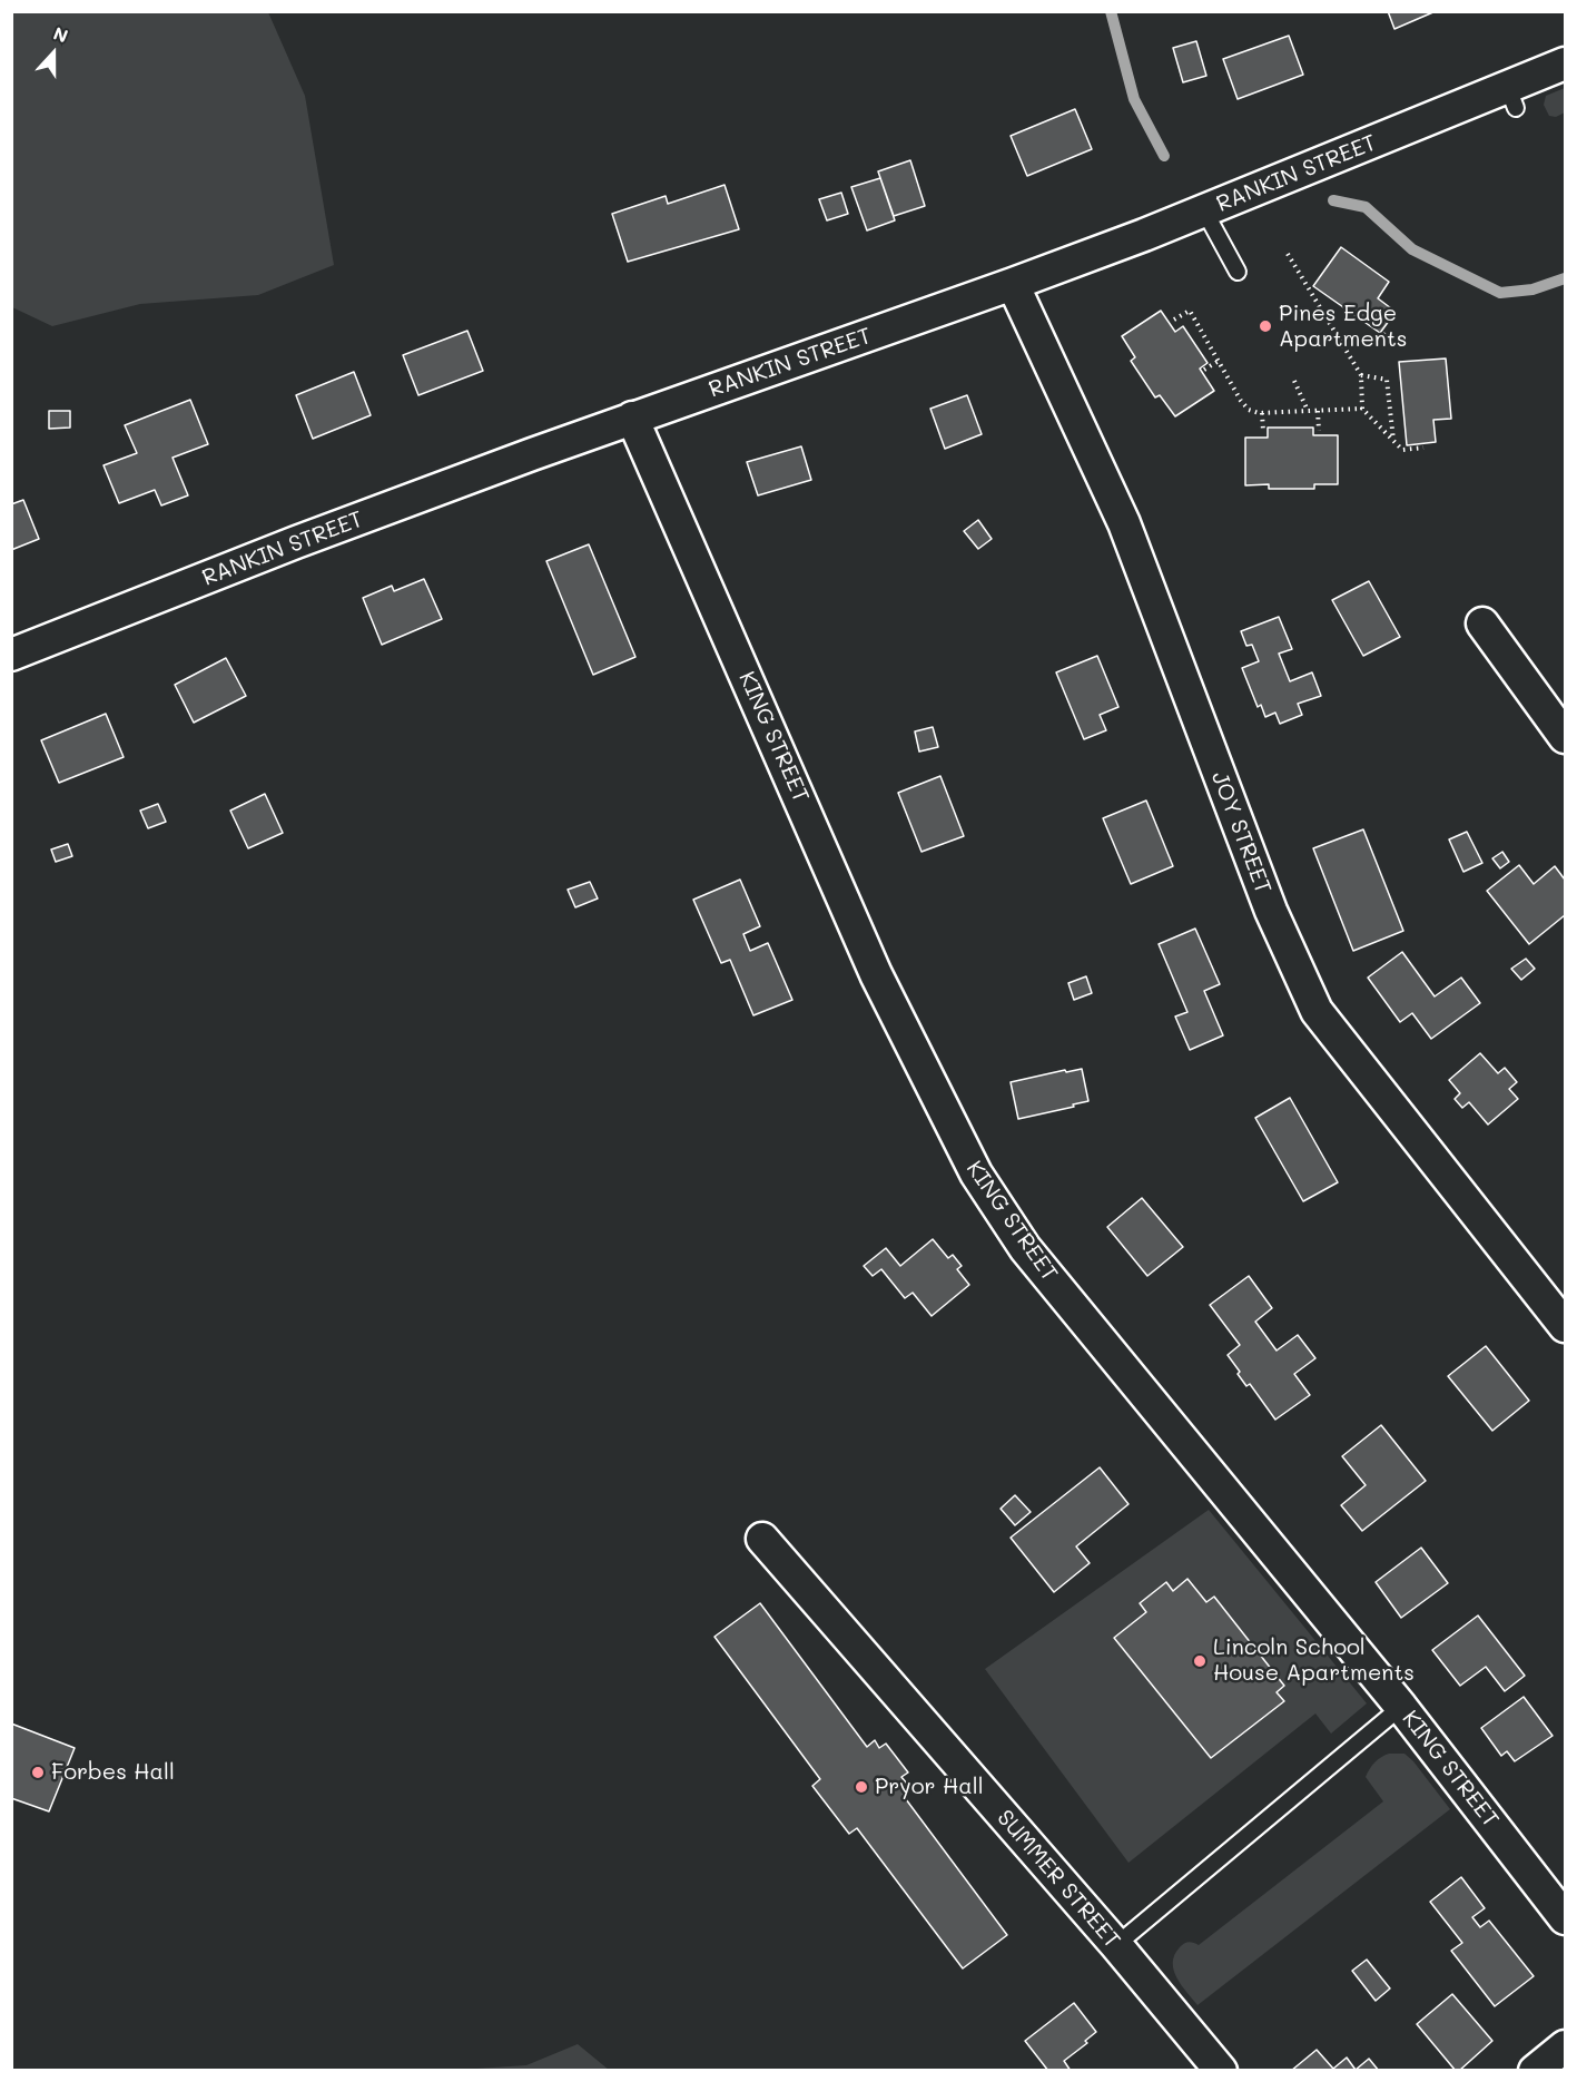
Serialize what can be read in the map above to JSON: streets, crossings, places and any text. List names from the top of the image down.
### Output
{
  "streets": {
    "street": [
      "RANKIN STREET",
      "KING STREET",
      "JOY STREET",
      "SUMMER STREET"
    ]
  },
  "crossings": [
    ["RANKIN STREET", "KING STREET"],
    ["RANKIN STREET", "JOY STREET"]
  ],
  "places": [
    "Pines Edge Apartments",
    "Lincoln School House Apartments",
    "Forbes Hall",
    "Pryor Hall"
  ],
  "north": "top"
}
